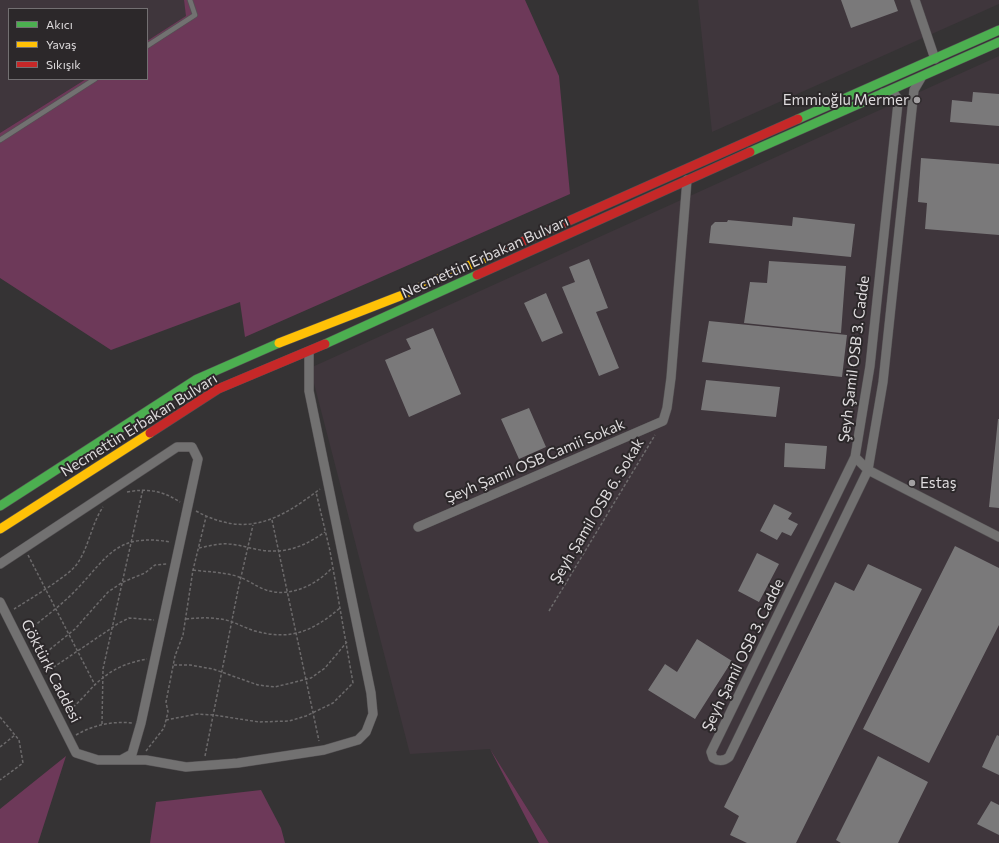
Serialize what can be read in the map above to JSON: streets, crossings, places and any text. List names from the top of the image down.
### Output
{
  "streets": {
    "main road": ["Necmettin Erbakan Bulvarı"],
    "street": ["Şeyh Şamil OSB 3. Cadde", "Şeyh Şamil OSB Camii Sokak", "Göktürk Caddesi"],
    "path": ["Şeyh Şamil OSB 6. Sokak"]
  },
  "crossings": [
    ["Necmettin Erbakan Bulvarı", "Şeyh Şamil OSB 3. Cadde"],
    ["Necmettin Erbakan Bulvarı", "Şeyh Şamil OSB Camii Sokak"]
  ],
  "places": ["Emmioğlu Mermer", "Estaş"],
  "legend": ["Akıcı", "Yavaş", "Sıkışık"]
}
